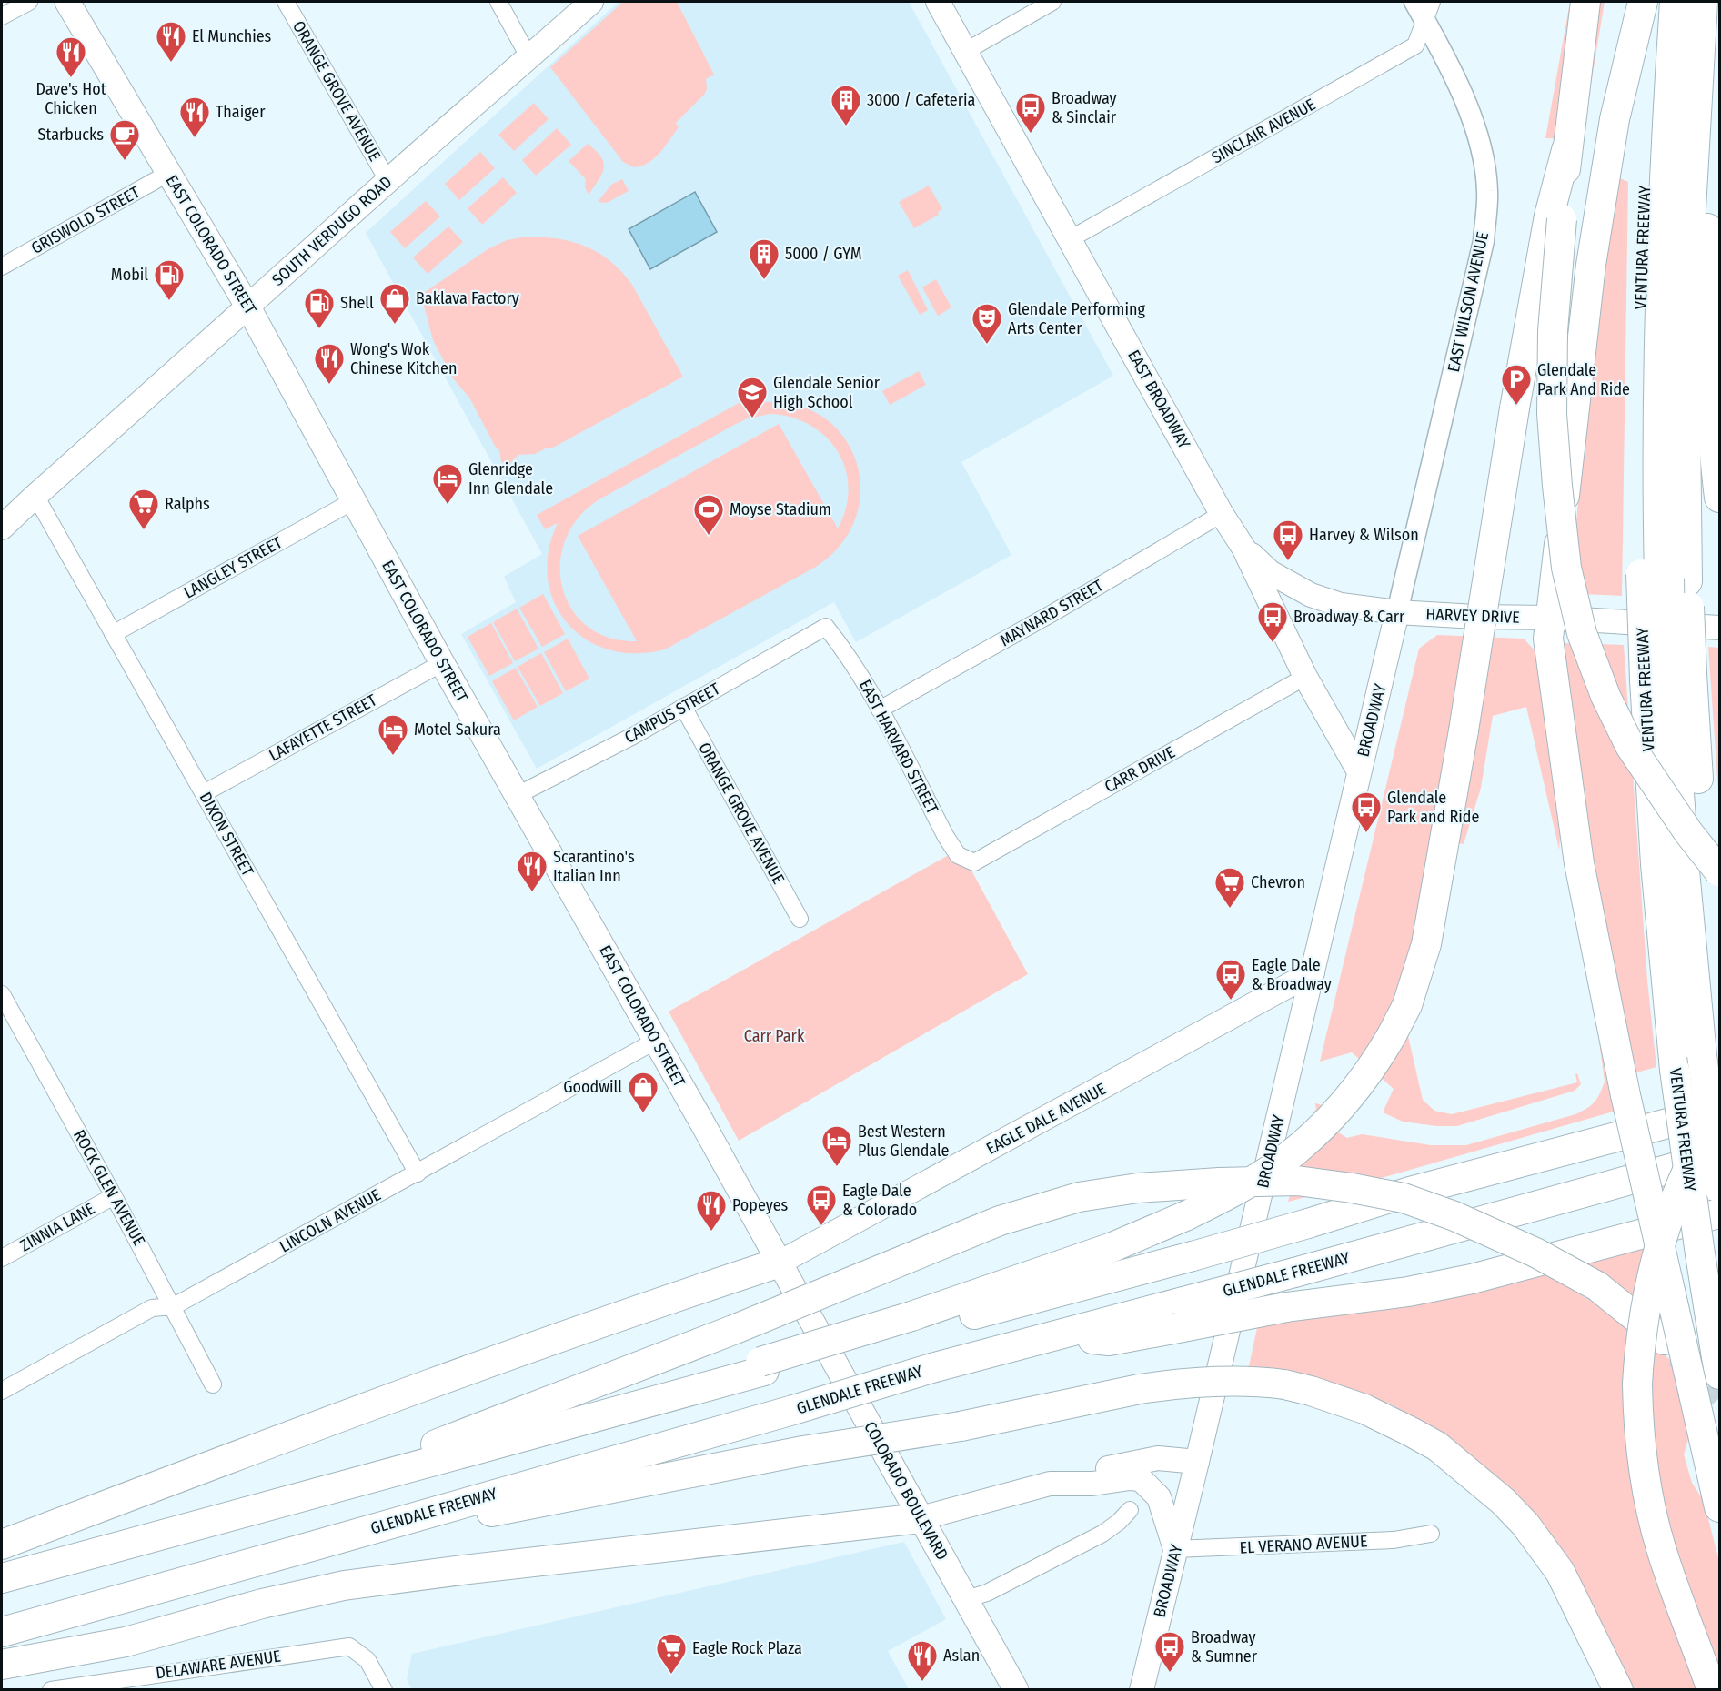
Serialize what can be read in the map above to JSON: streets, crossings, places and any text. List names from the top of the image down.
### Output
{
  "streets": {
    "highway": ["VENTURA FREEWAY", "GLENDALE FREEWAY"],
    "main road": [
      "SOUTH VERDUGO ROAD",
      "EAST COLORADO STREET",
      "EAST BROADWAY",
      "HARVEY DRIVE",
      "BROADWAY",
      "EAGLE DALE AVENUE",
      "COLORADO BOULEVARD"
    ],
    "street": [
      "ORANGE GROVE AVENUE",
      "SINCLAIR AVENUE",
      "GRISWOLD STREET",
      "EAST WILSON AVENUE",
      "LANGLEY STREET",
      "MAYNARD STREET",
      "CAMPUS STREET",
      "LAFAYETTE STREET",
      "EAST HARVARD STREET",
      "CARR DRIVE",
      "DIXON STREET",
      "ROCK GLEN AVENUE",
      "LINCOLN AVENUE",
      "ZINNIA LANE",
      "EL VERANO AVENUE",
      "DELAWARE AVENUE"
    ]
  },
  "crossings": [
    ["ORANGE GROVE AVENUE", "SOUTH VERDUGO ROAD"],
    ["ORANGE GROVE AVENUE", "CAMPUS STREET"],
    ["SINCLAIR AVENUE", "EAST WILSON AVENUE"],
    ["SINCLAIR AVENUE", "EAST BROADWAY"],
    ["GRISWOLD STREET", "EAST COLORADO STREET"],
    ["SOUTH VERDUGO ROAD", "EAST COLORADO STREET"],
    ["SOUTH VERDUGO ROAD", "DIXON STREET"],
    ["EAST COLORADO STREET", "LANGLEY STREET"],
    ["EAST COLORADO STREET", "CAMPUS STREET"],
    ["EAST COLORADO STREET", "LAFAYETTE STREET"],
    ["EAST COLORADO STREET", "EAGLE DALE AVENUE"],
    ["EAST COLORADO STREET", "LINCOLN AVENUE"],
    ["EAST COLORADO STREET", "COLORADO BOULEVARD"],
    ["EAST WILSON AVENUE", "HARVEY DRIVE"],
    ["EAST WILSON AVENUE", "BROADWAY"],
    ["EAST BROADWAY", "MAYNARD STREET"],
    ["EAST BROADWAY", "HARVEY DRIVE"],
    ["EAST BROADWAY", "BROADWAY"],
    ["EAST BROADWAY", "CARR DRIVE"],
    ["LANGLEY STREET", "DIXON STREET"],
    ["MAYNARD STREET", "EAST HARVARD STREET"],
    ["HARVEY DRIVE", "BROADWAY"],
    ["CAMPUS STREET", "EAST HARVARD STREET"],
    ["BROADWAY", "EAGLE DALE AVENUE"],
    ["BROADWAY", "EL VERANO AVENUE"],
    ["LAFAYETTE STREET", "DIXON STREET"],
    ["EAST HARVARD STREET", "CARR DRIVE"],
    ["DIXON STREET", "LINCOLN AVENUE"],
    ["EAGLE DALE AVENUE", "COLORADO BOULEVARD"],
    ["ROCK GLEN AVENUE", "LINCOLN AVENUE"],
    ["ROCK GLEN AVENUE", "ZINNIA LANE"]
  ],
  "parks": ["Carr Park"],
  "places": {
    "restaurant": [
      "El Munchies",
      "Dave's Hot Chicken",
      "Thaiger",
      "Wong's Wok Chinese Kitchen",
      "Scarantino's Italian Inn",
      "Popeyes",
      "Aslan"
    ],
    "building": ["3000 / Cafeteria", "5000 / GYM"],
    "bus stop": [
      "Broadway & Sinclair",
      "Harvey & Wilson",
      "Broadway & Carr",
      "Glendale Park and Ride",
      "Eagle Dale & Broadway",
      "Eagle Dale & Colorado",
      "Broadway & Sumner"
    ],
    "cafe": ["Starbucks"],
    "fuel station": ["Mobil", "Shell"],
    "shop": ["Baklava Factory", "Goodwill"],
    "theatre": ["Glendale Performing Arts Center"],
    "parking": ["Glendale Park And Ride"],
    "school or university": ["Glendale Senior High School"],
    "hotel": ["Glenridge Inn Glendale", "Motel Sakura", "Best Western Plus Glendale"],
    "supermarket": ["Ralphs", "Chevron", "Eagle Rock Plaza"],
    "sports": ["Moyse Stadium"]
  }
}
